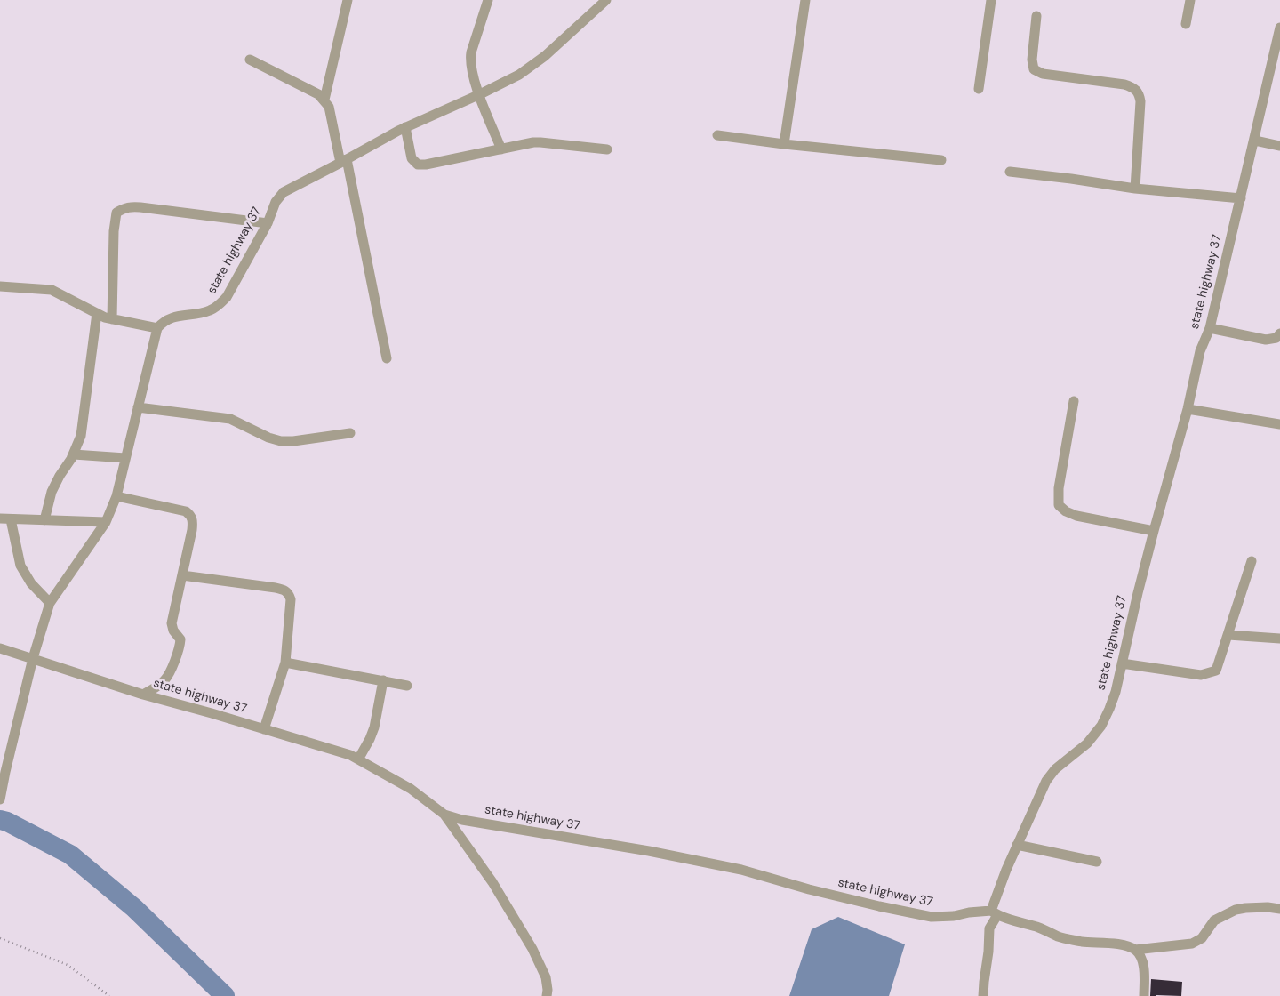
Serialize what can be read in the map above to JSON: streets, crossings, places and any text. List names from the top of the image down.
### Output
{
  "streets": {
    "street": ["state highway 37"]
  }
}
